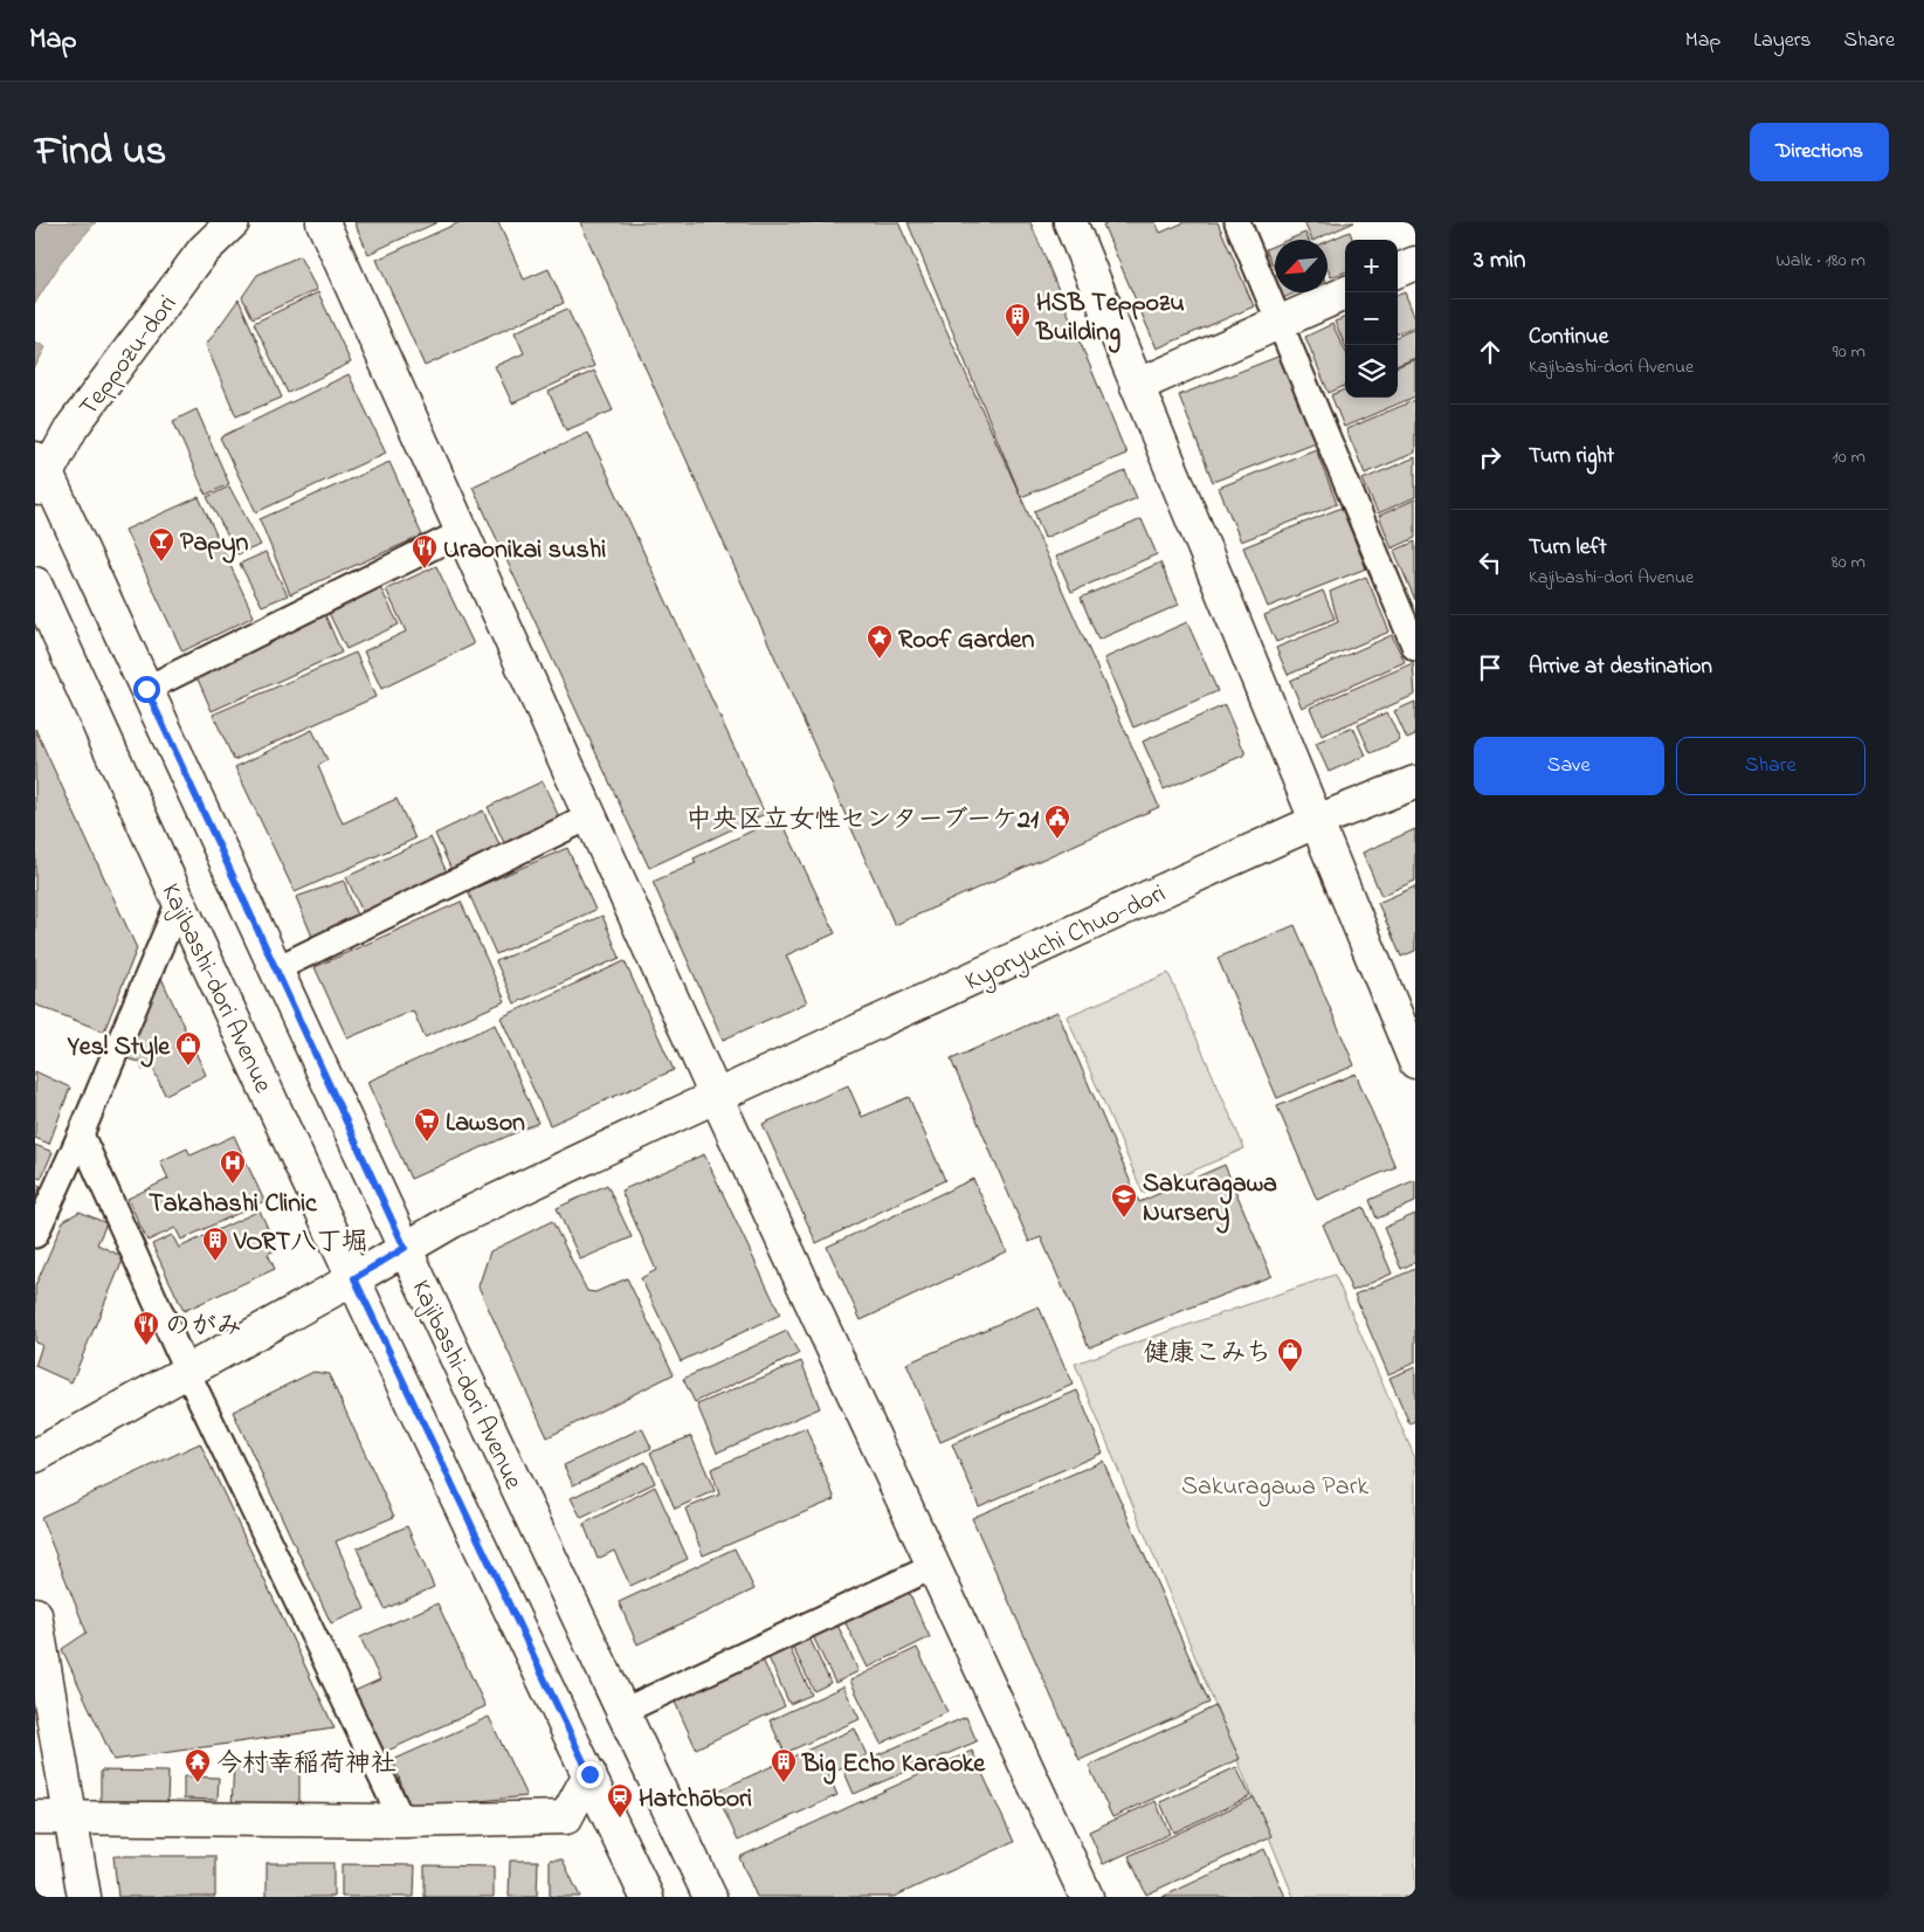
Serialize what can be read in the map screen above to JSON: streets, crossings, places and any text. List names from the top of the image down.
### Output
{
  "streets": {
    "street": ["Teppozu-dori", "Kyoryuchi Chuo-dori", "Kajibashi-dori Avenue"]
  },
  "crossings": [
    ["Teppozu-dori", "Kajibashi-dori Avenue"],
    ["Kyoryuchi Chuo-dori", "Kajibashi-dori Avenue"]
  ],
  "parks": ["Sakuragawa Park"],
  "places": {
    "building": ["HSB Teppozu Building", "VORT八丁堀", "Big Echo Karaoke"],
    "bar": ["Papyn"],
    "restaurant": ["Uraonikai sushi", "のがみ"],
    "place": ["Roof Garden"],
    "public building": ["中央区立女性センターブーケ21"],
    "shop": ["Yes! Style", "健康こみち"],
    "supermarket": ["Lawson"],
    "hospital": ["Takahashi Clinic"],
    "school or university": ["Sakuragawa Nursery"],
    "temple": ["今村幸稲荷神社"],
    "station": ["Hatchōbori"]
  },
  "north": "bottom left",
  "page": {
    "header": "Map",
    "nav": ["Map", "Layers", "Share"],
    "title": "Find us",
    "buttons": [
      "Directions",
      ["Save", "Share"]
    ],
    "heading": ["3 min", "Walk · 180 m"],
    "map_buttons": ["+", "−"],
    "list": [
      ["Continue", "Kajibashi-dori Avenue", "90 m"],
      ["Turn right", "10 m"],
      ["Turn left", "Kajibashi-dori Avenue", "80 m"],
      "Arrive at destination"
    ]
  }
}
